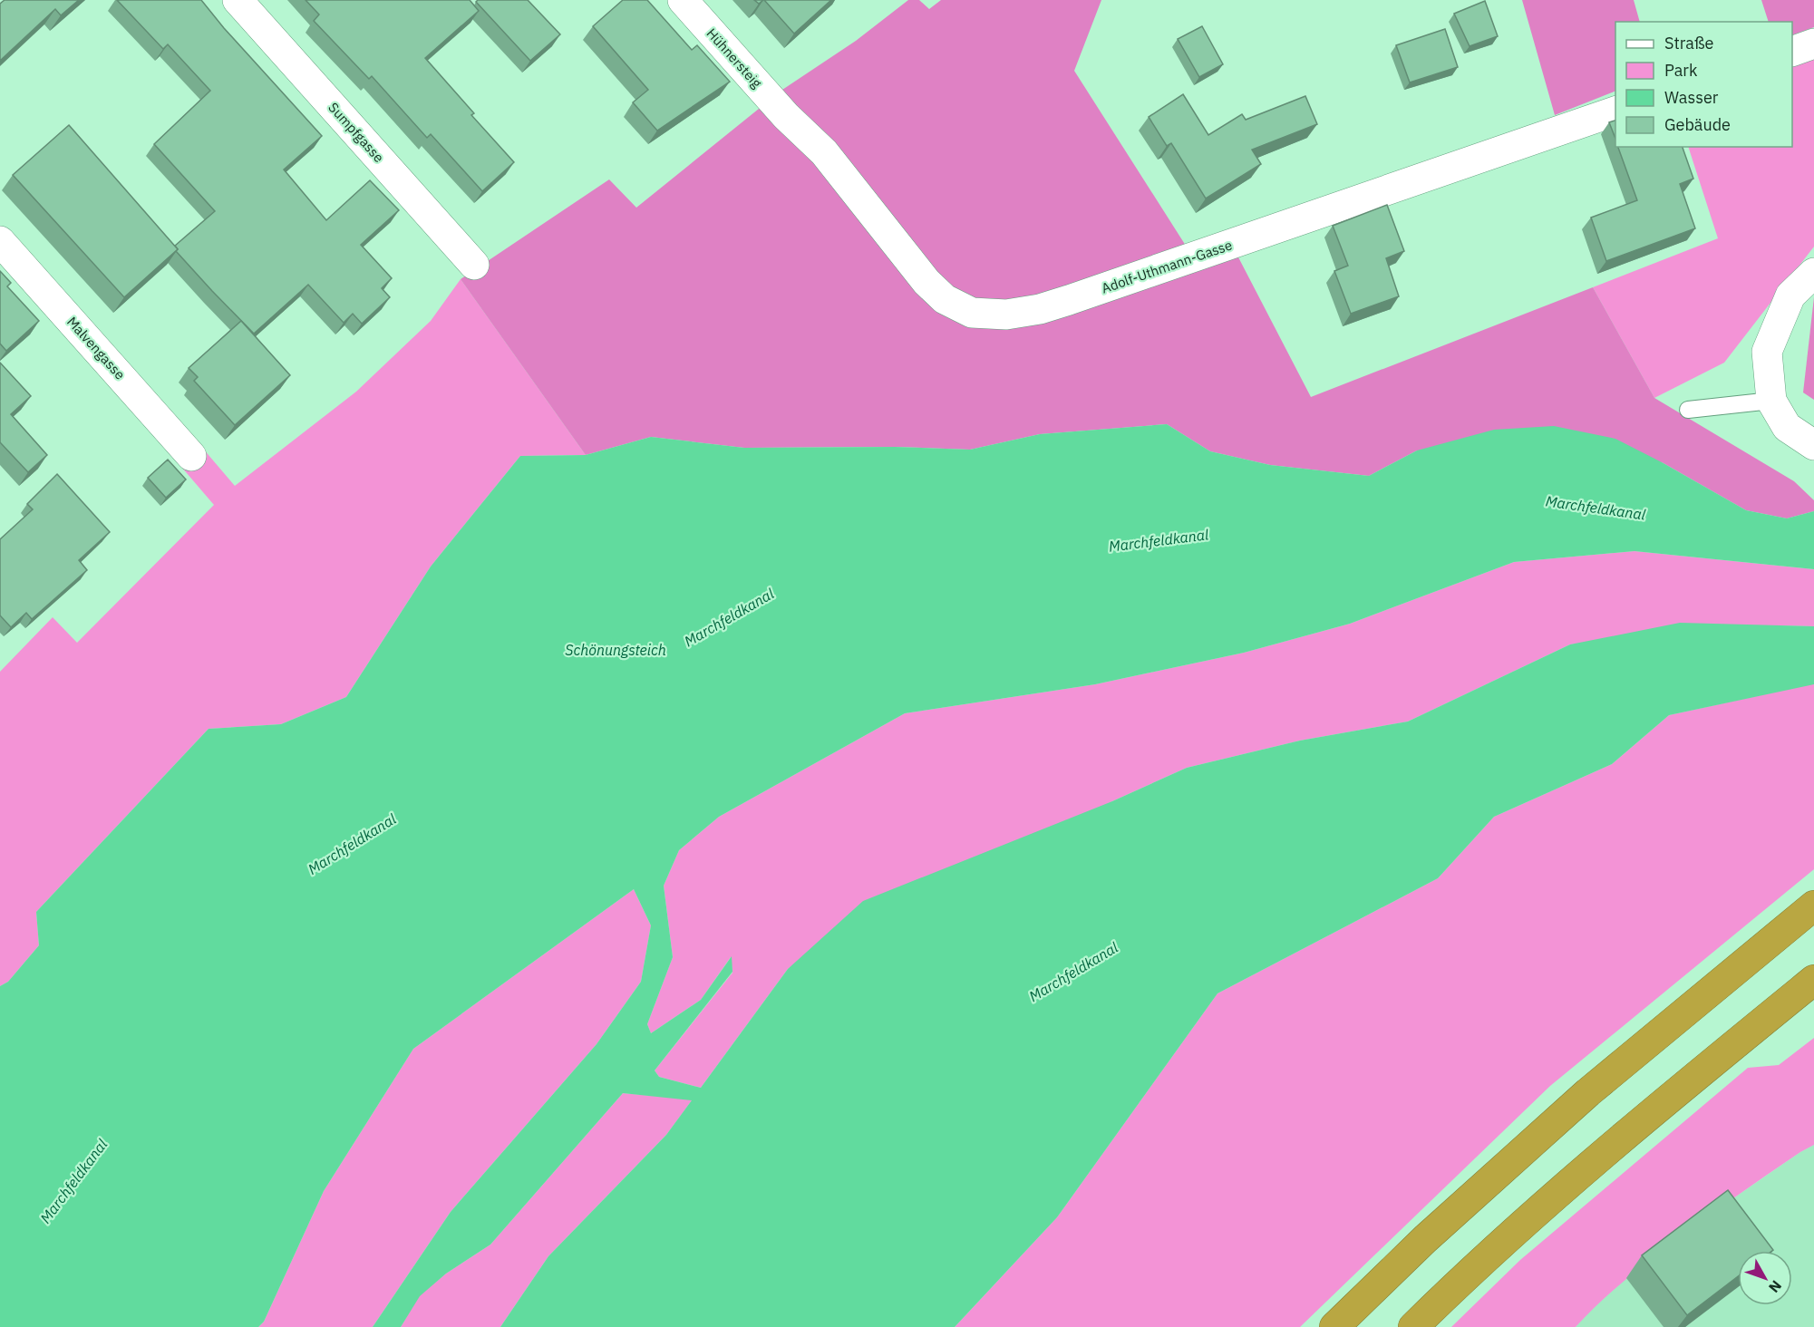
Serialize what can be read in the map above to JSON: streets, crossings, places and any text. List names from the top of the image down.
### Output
{
  "streets": {
    "street": [
      "Hühnersteig",
      "Sumpfgasse",
      "Adolf-Uthmann-Gasse",
      "Malvengasse"
    ]
  },
  "crossings": [
    ["Hühnersteig", "Adolf-Uthmann-Gasse"]
  ],
  "water": ["Marchfeldkanal", "Schönungsteich"],
  "legend": [
    "Straße",
    "Park",
    "Wasser",
    "Gebäude"
  ],
  "north": "bottom right"
}
